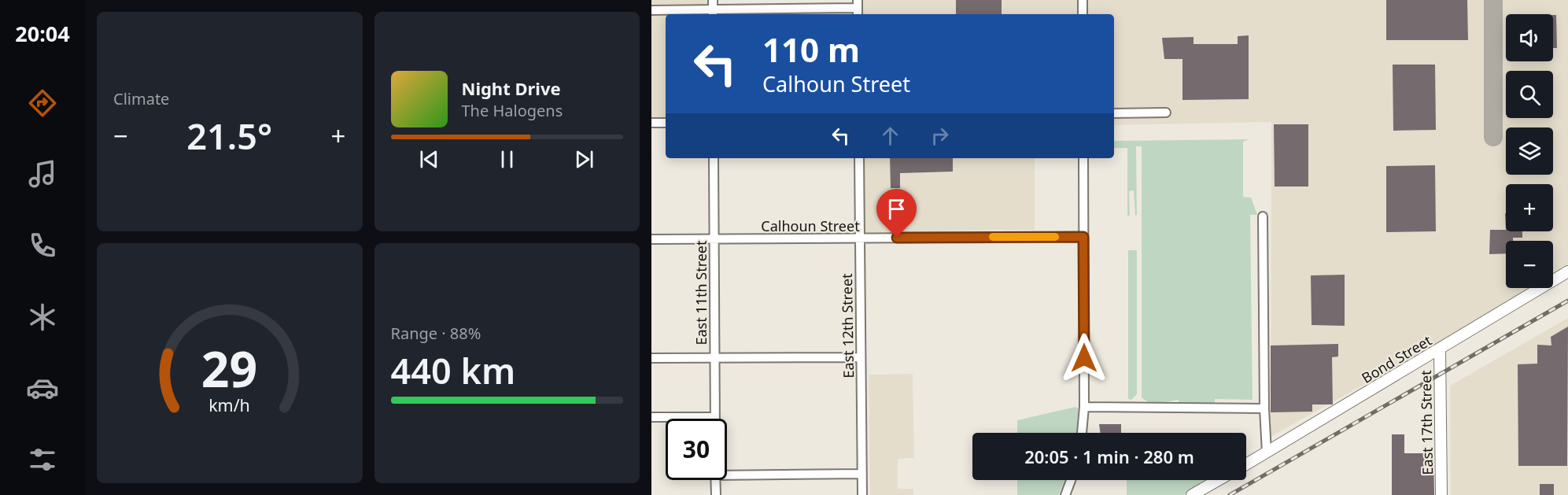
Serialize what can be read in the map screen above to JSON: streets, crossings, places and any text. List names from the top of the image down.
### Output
{
  "streets": {
    "street": [
      "Calhoun Street",
      "East 11th Street",
      "East 12th Street",
      "Bond Street",
      "East 17th Street"
    ]
  },
  "crossings": [
    ["Calhoun Street", "East 11th Street"],
    ["Calhoun Street", "East 12th Street"],
    ["Bond Street", "East 17th Street"]
  ],
  "page": {
    "tabs": "20:04",
    "tile": [
      "Climate",
      ["Range · 88%", "440 km"]
    ],
    "map_buttons": ["+", "−"],
    "turn": ["110 m", "Calhoun Street"],
    "song": ["Night Drive", "The Halogens"],
    "heat": ["−", "21.5°", "+"],
    "limit": "30",
    "trip": "20:05 · 1 min · 280 m",
    "gauge": ["29", "km/h"]
  }
}
